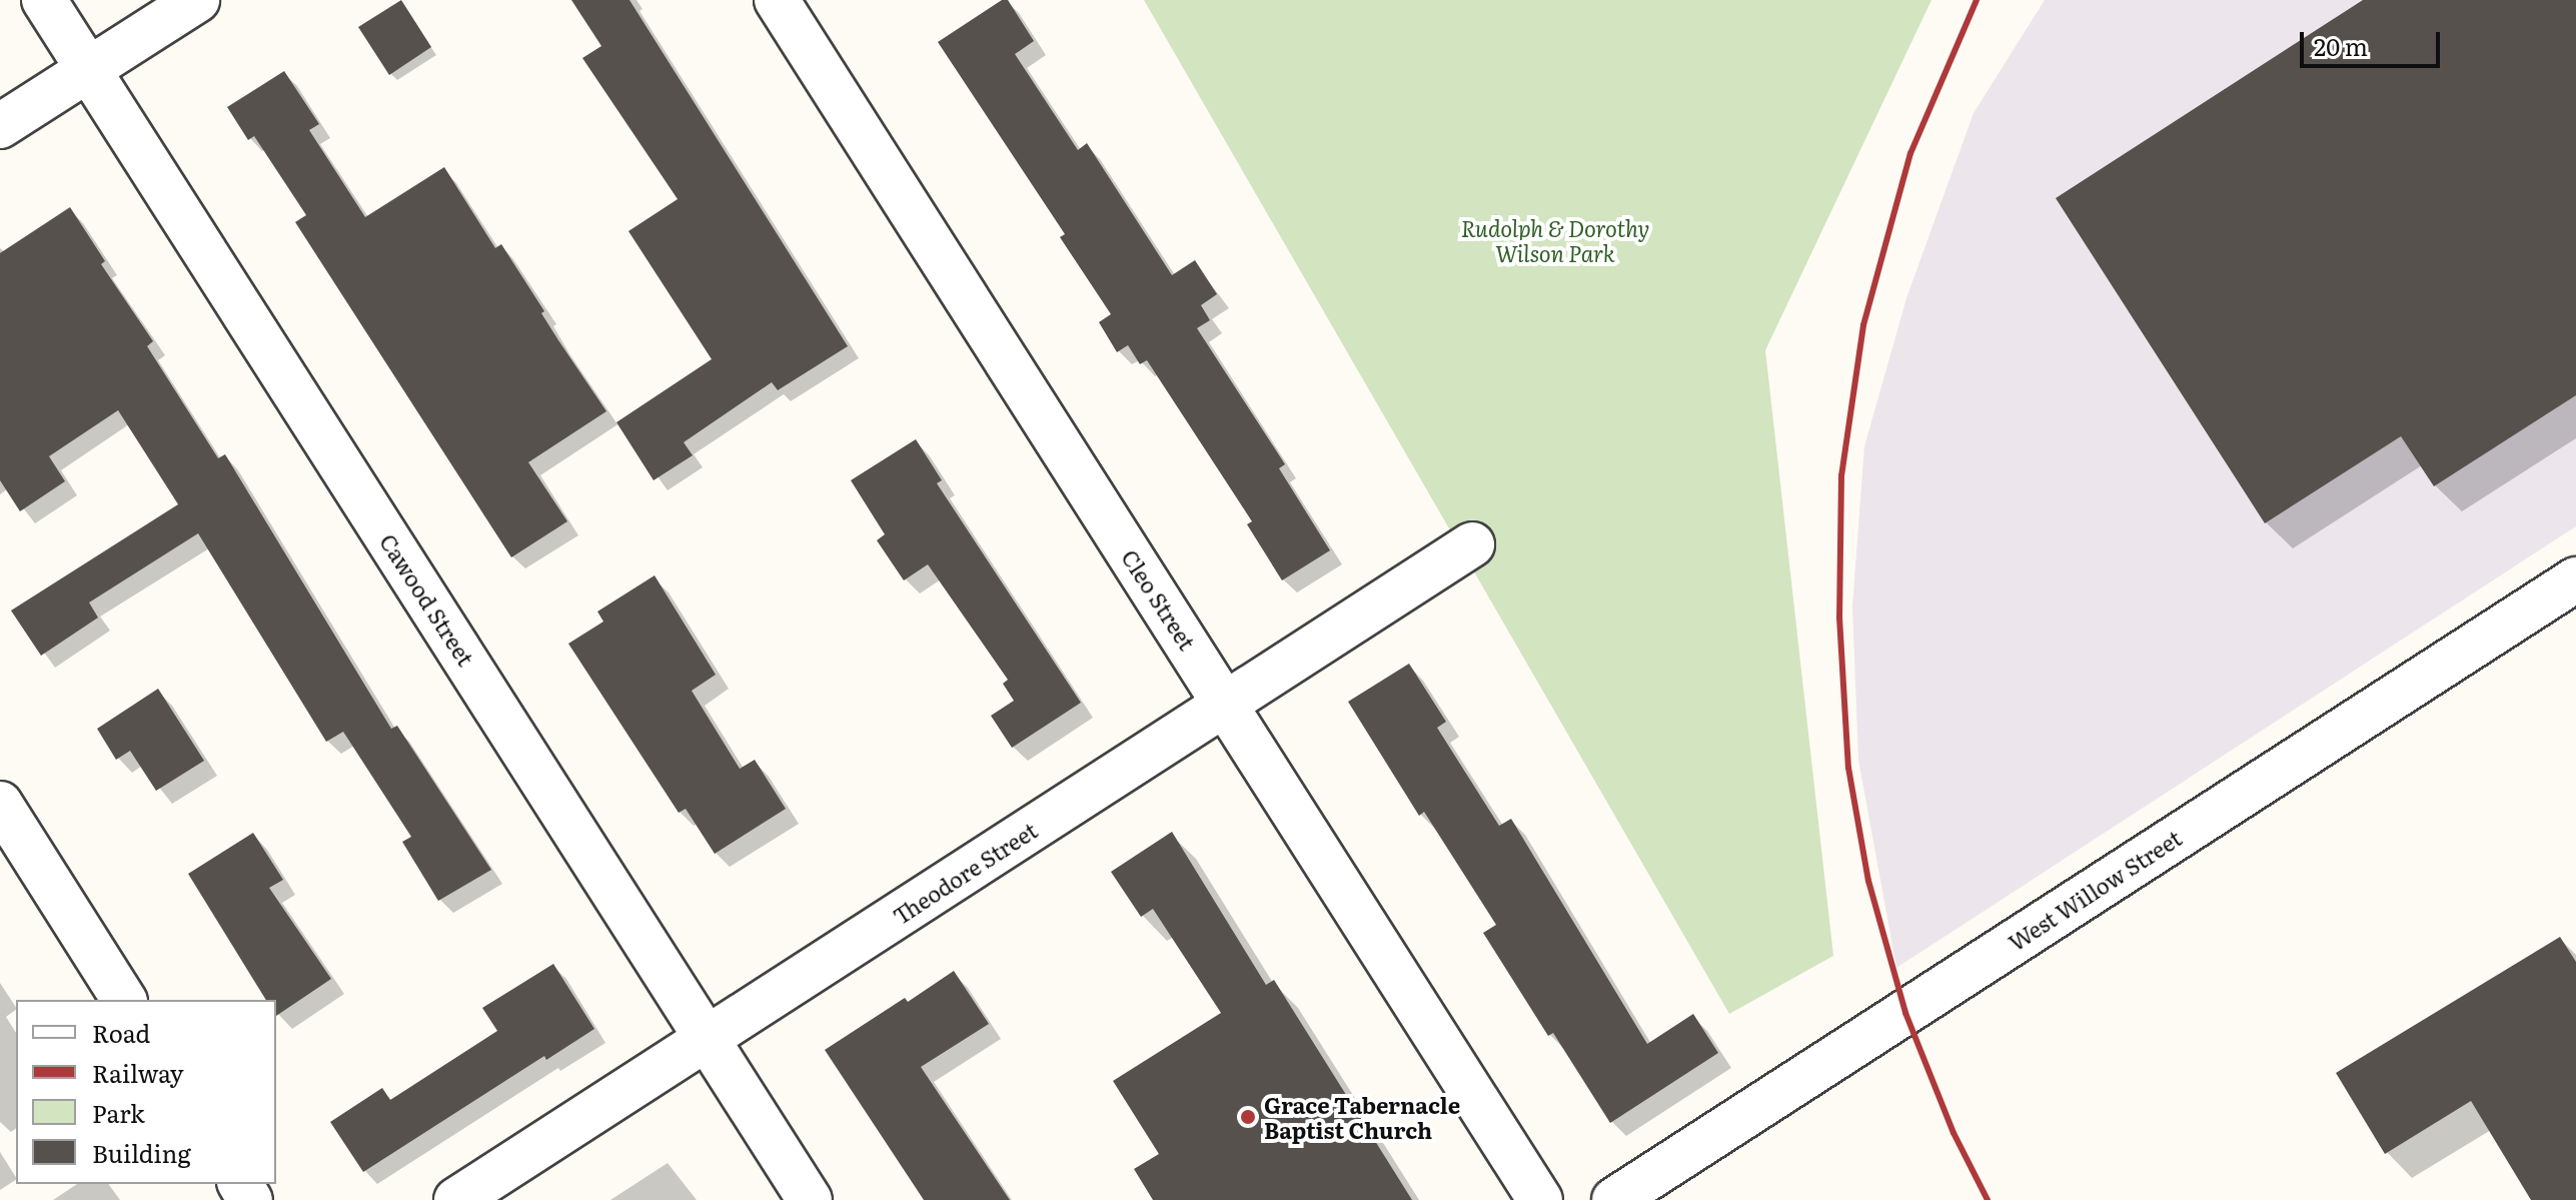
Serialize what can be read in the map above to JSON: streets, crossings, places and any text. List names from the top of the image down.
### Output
{
  "streets": {
    "street": [
      "Cawood Street",
      "Cleo Street",
      "Theodore Street",
      "West Willow Street"
    ]
  },
  "crossings": [
    ["Cawood Street", "Theodore Street"],
    ["Cleo Street", "Theodore Street"]
  ],
  "parks": ["Rudolph & Dorothy Wilson Park"],
  "places": ["Grace Tabernacle Baptist Church"],
  "legend": [
    "Road",
    "Railway",
    "Park",
    "Building"
  ],
  "scale_bar": "20 m"
}
